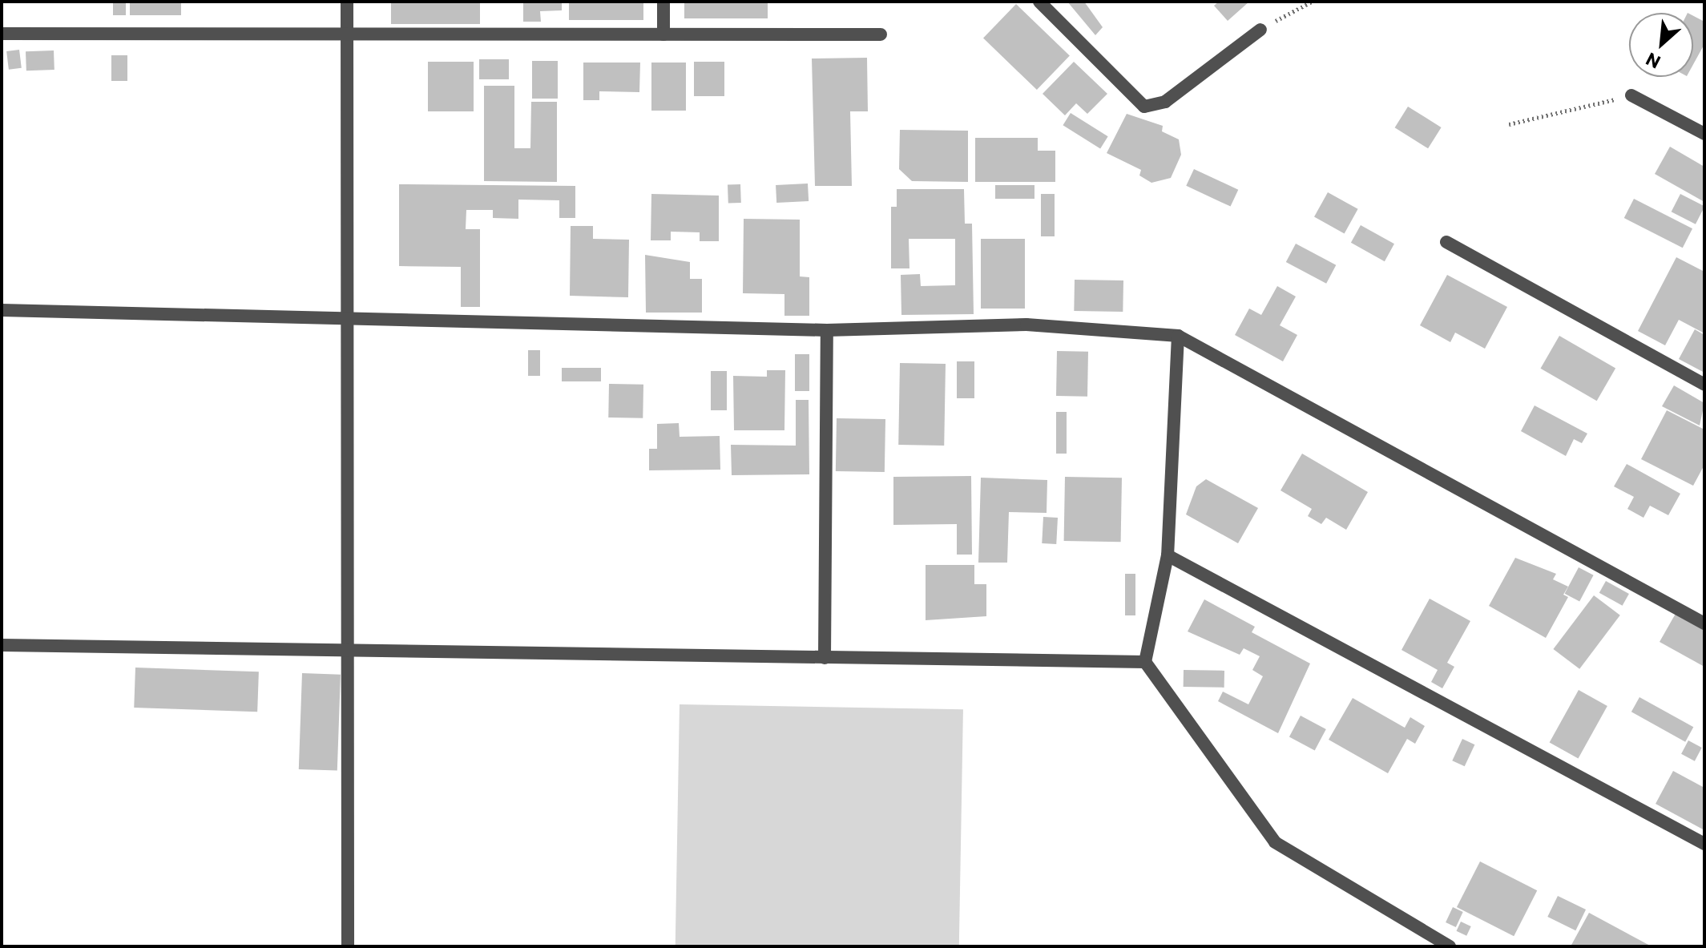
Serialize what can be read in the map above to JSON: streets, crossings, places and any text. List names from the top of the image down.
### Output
{
  "north": "bottom left"
}
